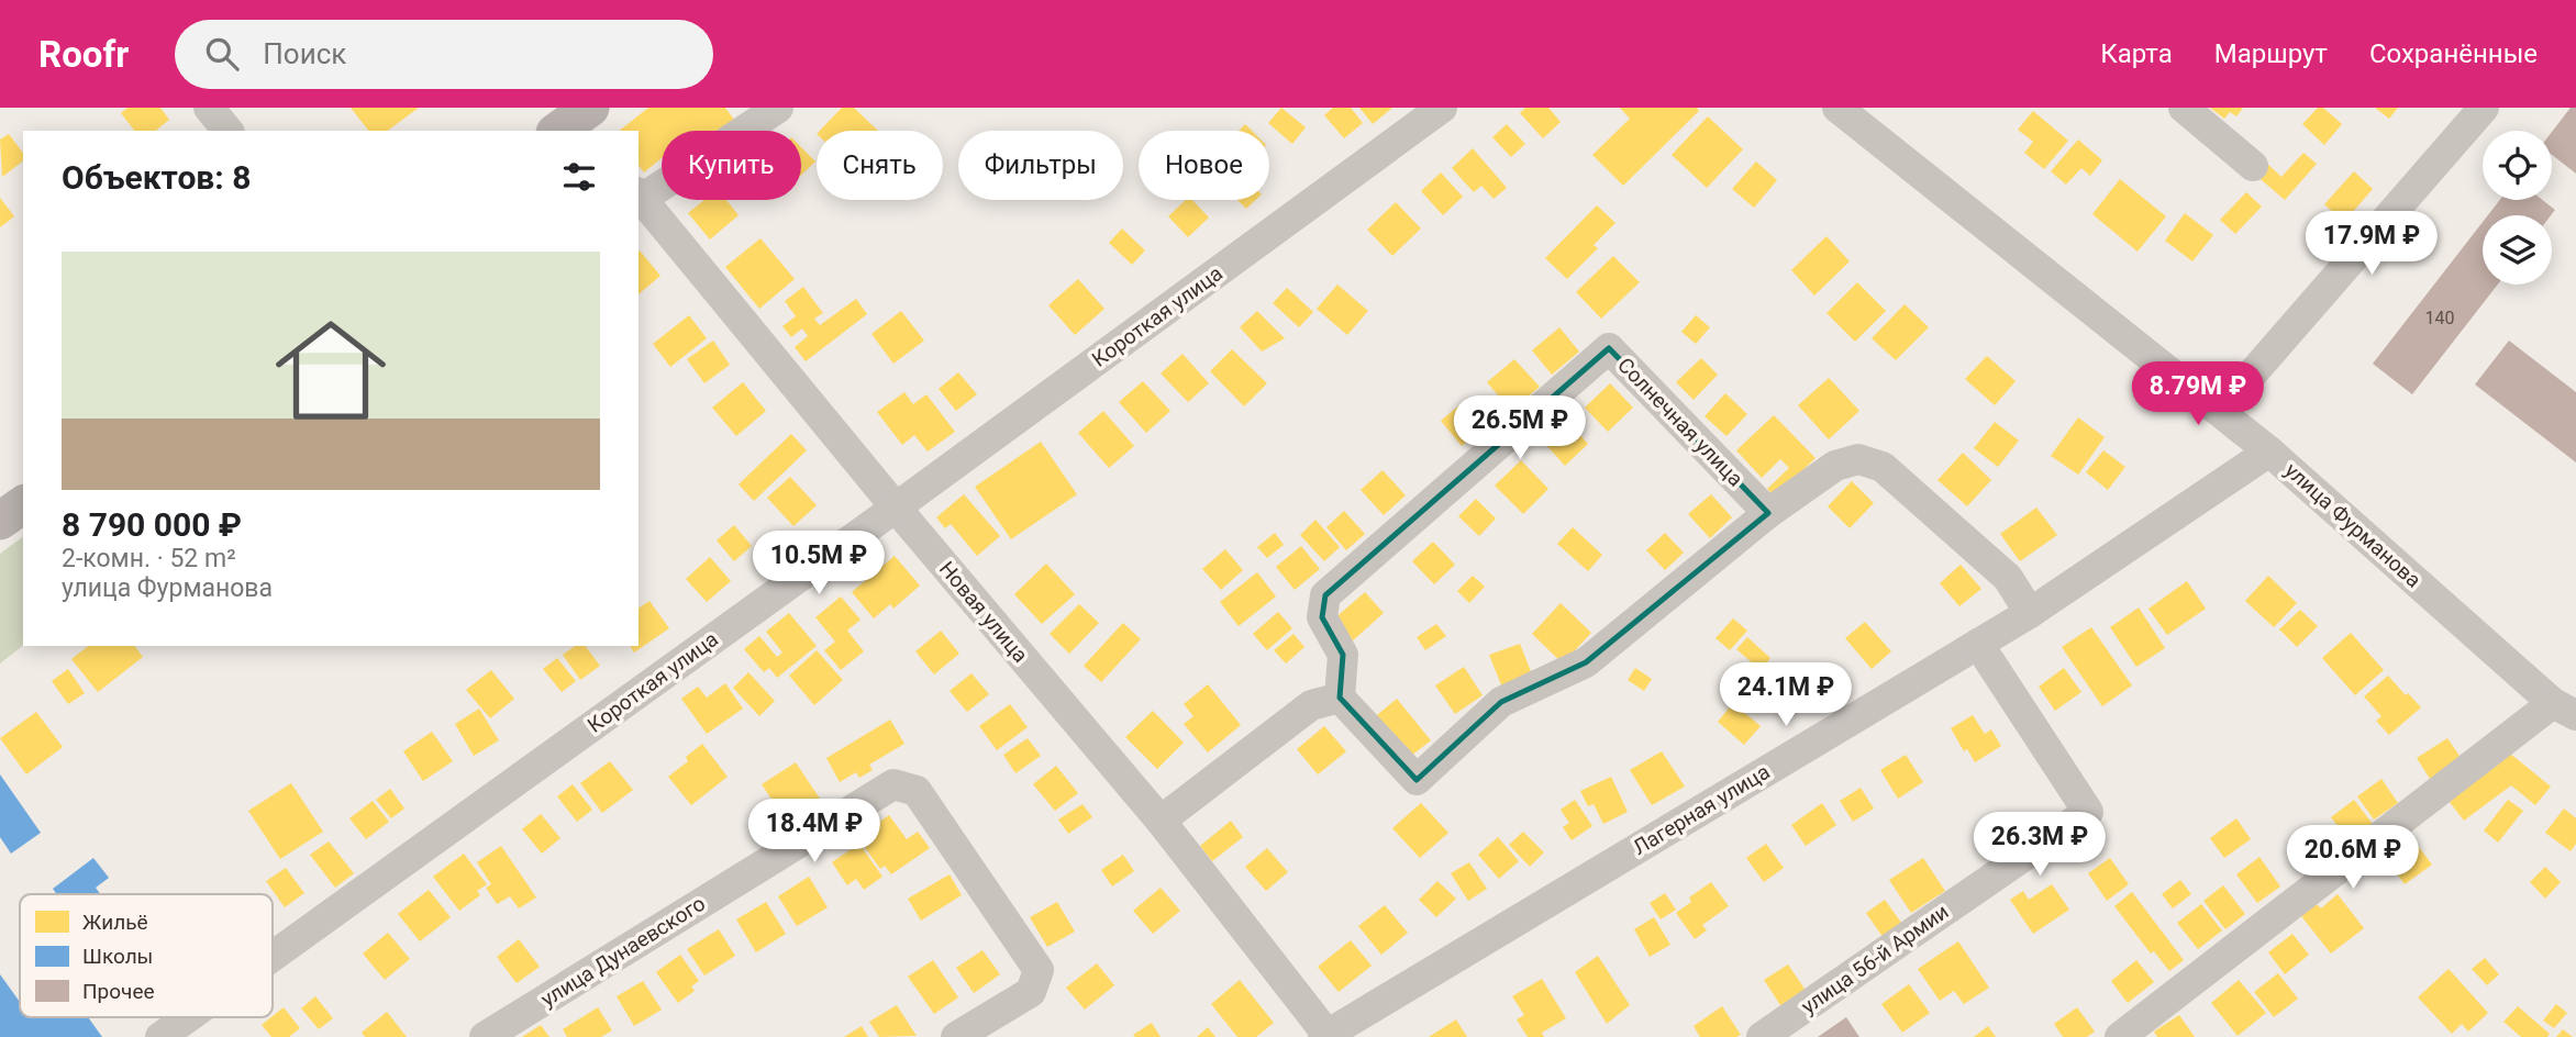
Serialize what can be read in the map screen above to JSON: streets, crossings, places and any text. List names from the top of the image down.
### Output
{
  "streets": {
    "street": [
      "Короткая улица",
      "Солнечная улица",
      "улица Фурманова",
      "Новая улица",
      "Лагерная улица",
      "улица Дунаевского",
      "улица 56-й Армии"
    ]
  },
  "crossings": [
    ["Короткая улица", "Новая улица"],
    ["улица Фурманова", "Лагерная улица"],
    ["Новая улица", "Лагерная улица"],
    ["Лагерная улица", "улица 56-й Армии"]
  ],
  "house_numbers": ["140"],
  "legend": ["Жильё", "Школы", "Прочее"],
  "page": {
    "header": "Roofr",
    "search": "Поиск",
    "nav": ["Карта", "Маршрут", "Сохранённые"],
    "chip": [
      "Купить",
      "Снять",
      "Фильтры",
      "Новое"
    ],
    "heading": "Объектов: 8",
    "price": [
      "17.9M ₽",
      "8.79M ₽",
      "26.5M ₽",
      "10.5M ₽",
      "24.1M ₽",
      "18.4M ₽",
      "26.3M ₽",
      "20.6M ₽"
    ],
    "list": [
      {
        "name": "8 790 000 ₽",
        "note": "2-комн. · 52 m² · улица Фурманова"
      }
    ]
  }
}
